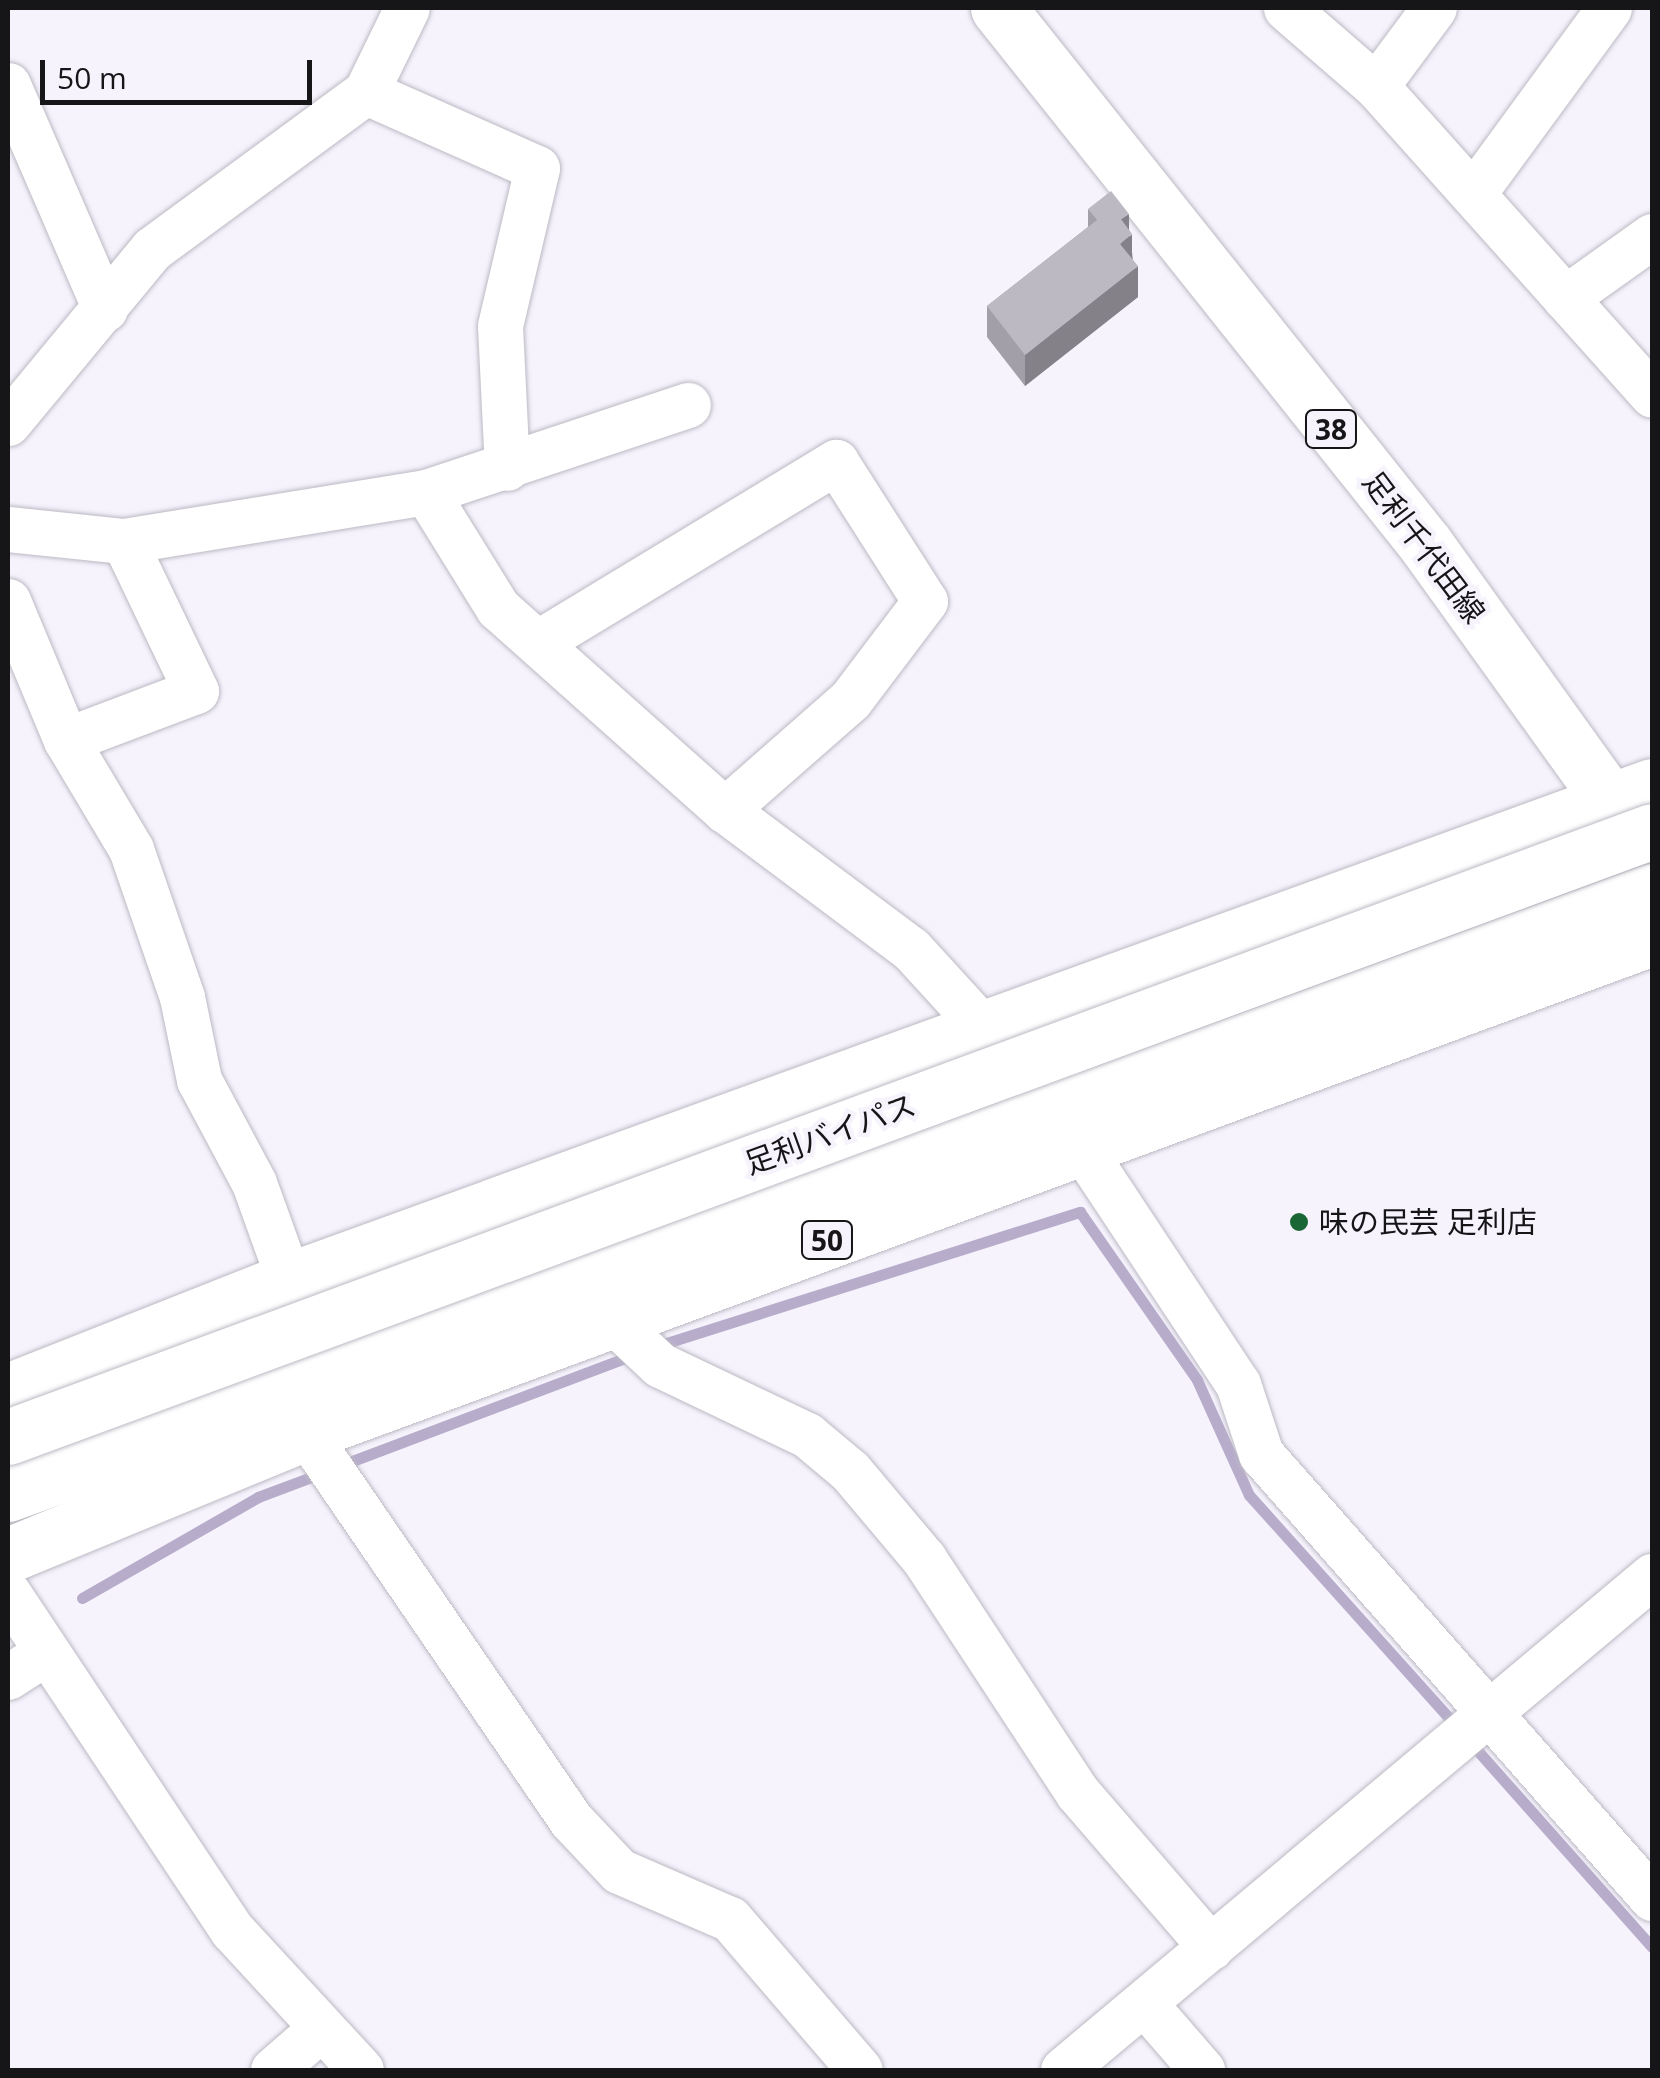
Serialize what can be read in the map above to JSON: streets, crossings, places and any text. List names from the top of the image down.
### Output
{
  "streets": {
    "main road": [
      "38",
      "足利千代田線",
      "足利バイパス",
      "50"
    ]
  },
  "crossings": [
    ["足利千代田線", "足利バイパス"]
  ],
  "places": ["味の民芸 足利店"],
  "scale_bar": "50 m"
}
